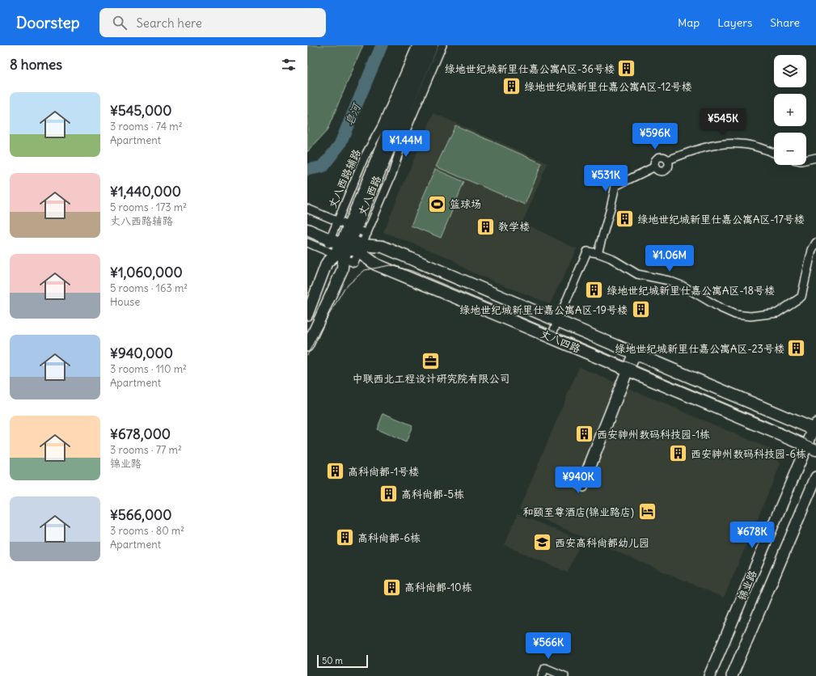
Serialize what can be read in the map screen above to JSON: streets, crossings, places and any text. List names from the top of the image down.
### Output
{
  "streets": {
    "main road": ["丈八西路", "丈八四路", "锦业路"],
    "street": ["丈八西路辅路"]
  },
  "crossings": [
    ["丈八西路辅路", "丈八西路"],
    ["丈八西路辅路", "丈八四路"],
    ["丈八西路", "丈八四路"],
    ["丈八四路", "锦业路"]
  ],
  "water": ["皂河"],
  "places": {
    "building": [
      "绿地世纪城新里仕嘉公寓A区-36号楼",
      "绿地世纪城新里仕嘉公寓A区-12号楼",
      "绿地世纪城新里仕嘉公寓A区-17号楼",
      "教学楼",
      "绿地世纪城新里仕嘉公寓A区-18号楼",
      "绿地世纪城新里仕嘉公寓A区-19号楼",
      "绿地世纪城新里仕嘉公寓A区-23号楼",
      "西安神州数码科技园-1栋",
      "西安神州数码科技园-6栋",
      "高科尚都-1号楼",
      "高科尚都-5栋",
      "高科尚都-6栋",
      "高科尚都-10栋"
    ],
    "sports": ["篮球场"],
    "office": ["中联西北工程设计研究院有限公司"],
    "hotel": ["和颐至尊酒店(锦业路店)"],
    "school or university": ["西安高科尚都幼儿园"]
  },
  "scale_bar": "50 m",
  "page": {
    "header": "Doorstep",
    "search": "Search here",
    "nav": ["Map", "Layers", "Share"],
    "heading": "8 homes",
    "map_buttons": ["+", "−"],
    "list": [
      {
        "name": "¥545,000",
        "note": "3 rooms · 74 m² · Apartment"
      },
      {
        "name": "¥1,440,000",
        "note": "5 rooms · 173 m² · 丈八西路辅路"
      },
      {
        "name": "¥1,060,000",
        "note": "5 rooms · 163 m² · House"
      },
      {
        "name": "¥940,000",
        "note": "3 rooms · 110 m² · Apartment"
      },
      {
        "name": "¥678,000",
        "note": "3 rooms · 77 m² · 锦业路"
      },
      {
        "name": "¥566,000",
        "note": "3 rooms · 80 m² · Apartment"
      }
    ],
    "price": [
      "¥545K",
      "¥596K",
      "¥1.44M",
      "¥531K",
      "¥1.06M",
      "¥940K",
      "¥678K",
      "¥566K"
    ],
    "scale": "50 m"
  }
}
